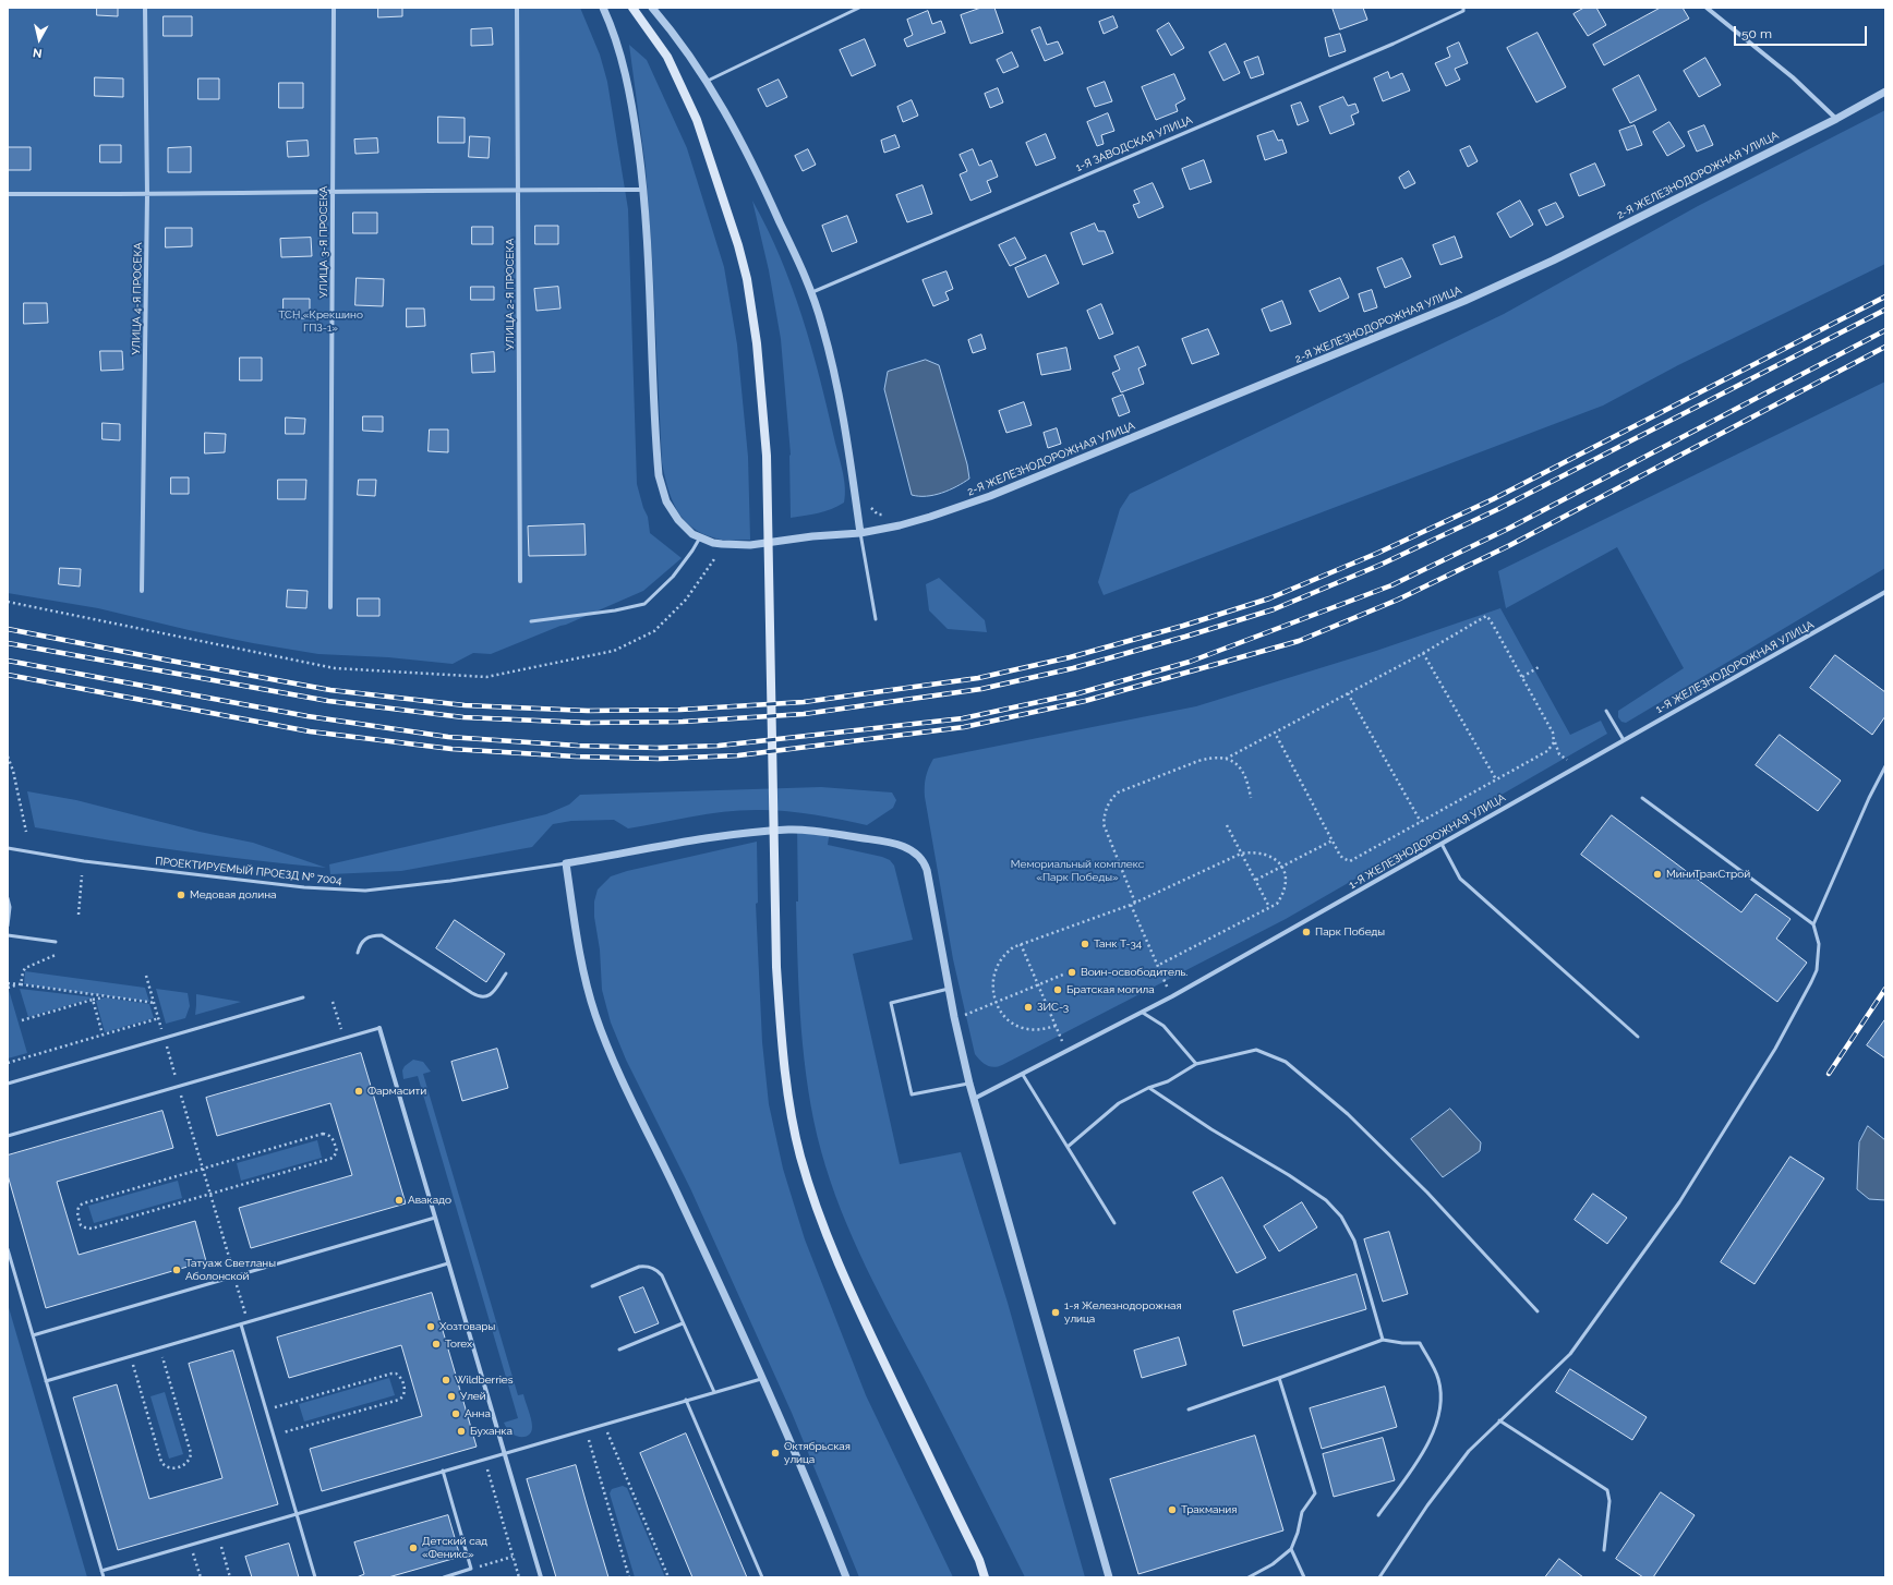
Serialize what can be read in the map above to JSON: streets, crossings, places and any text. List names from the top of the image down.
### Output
{
  "streets": {
    "street": [
      "2-Я ЖЕЛЕЗНОДОРОЖНАЯ УЛИЦА",
      "УЛИЦА 3-Я ПРОСЕКА",
      "УЛИЦА 2-Я ПРОСЕКА",
      "УЛИЦА 4-Я ПРОСЕКА",
      "1-Я ЖЕЛЕЗНОДОРОЖНАЯ УЛИЦА"
    ],
    "lane": ["1-Я ЗАВОДСКАЯ УЛИЦА", "ПРОЕКТИРУЕМЫЙ ПРОЕЗД № 7004"]
  },
  "parks": ["ТСН «Крекшино ГПЗ-1»", "Мемориальный комплекс «Парк Победы»"],
  "places": [
    "МиниТракСтрой",
    "Медовая долина",
    "Парк Победы",
    "Танк Т-34",
    "Воин-освободитель.",
    "Братская могила",
    "ЗИС-3",
    "Фармасити",
    "Авакадо",
    "Татуаж Светланы Аболонской",
    "1-я Железнодорожная улица",
    "Хозтовары",
    "Torex",
    "Wildberries",
    "Улей",
    "Анна",
    "Буханка",
    "Октябрьская улица",
    "Тракмания",
    "Детский сад «Феникс»"
  ],
  "scale_bar": "50 m",
  "north": "bottom"
}
